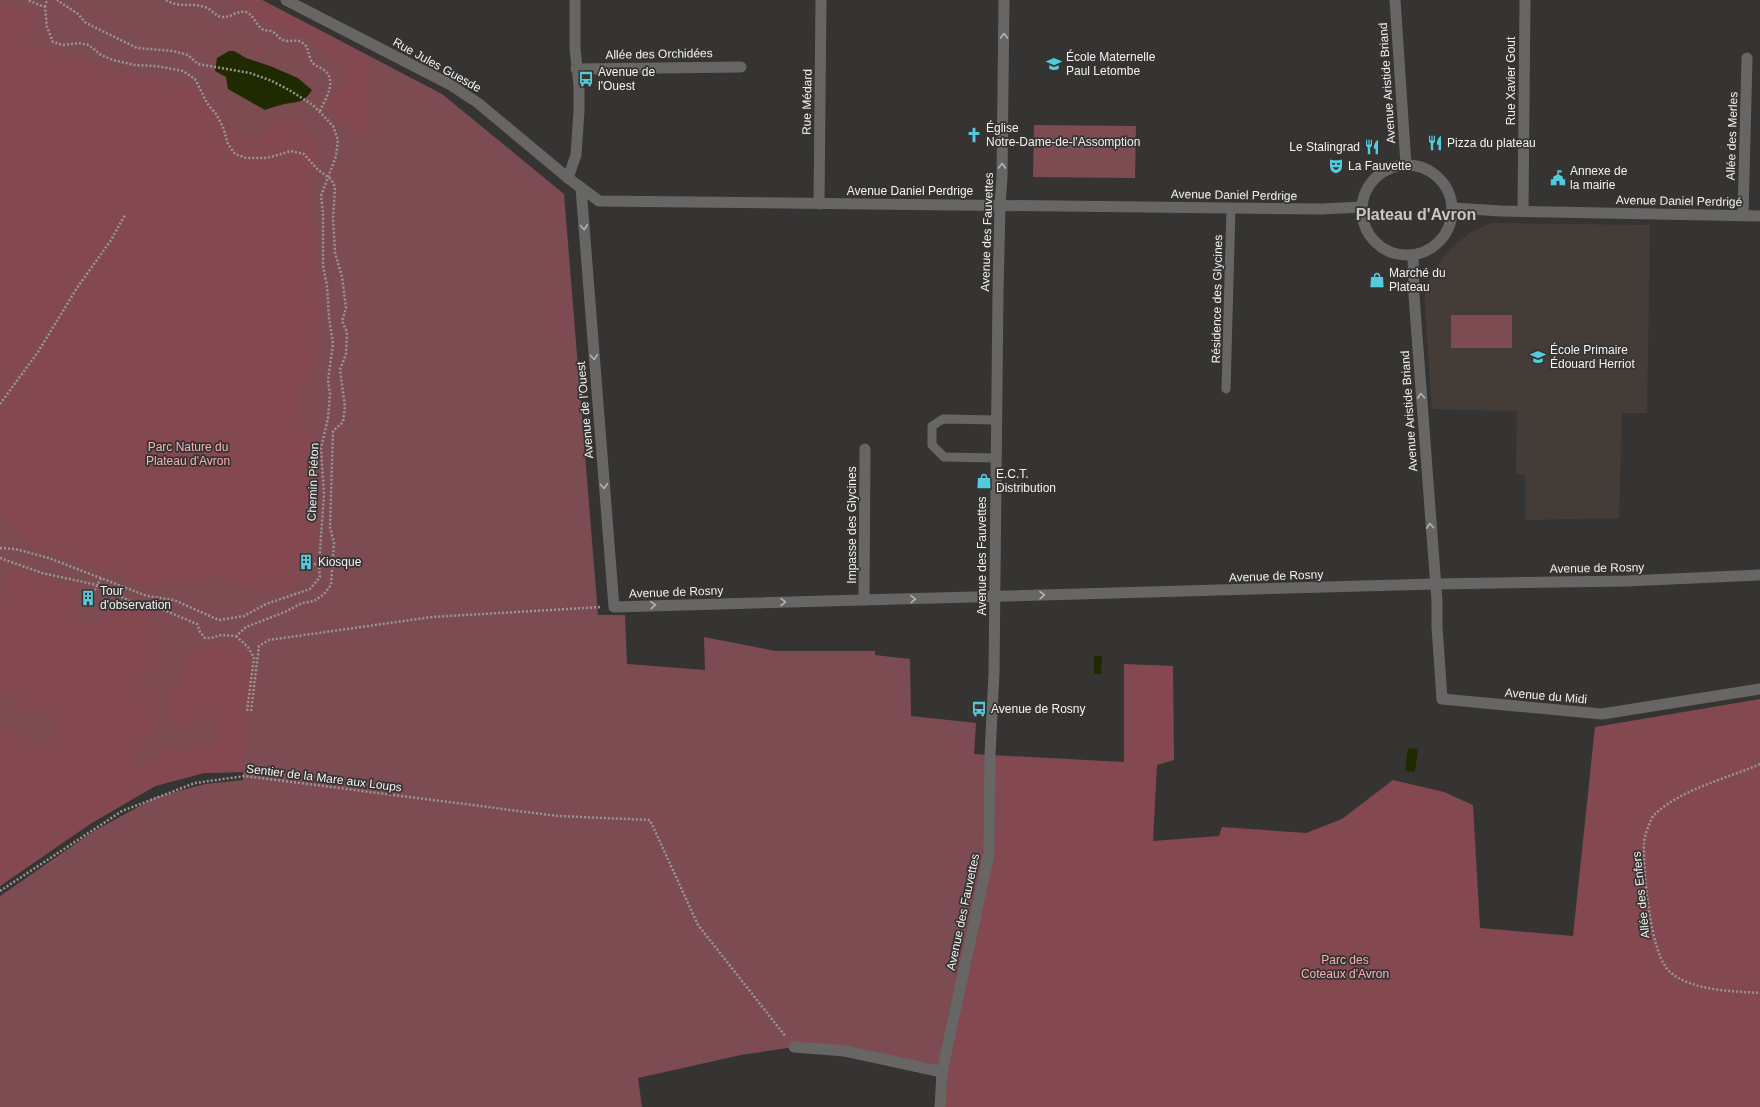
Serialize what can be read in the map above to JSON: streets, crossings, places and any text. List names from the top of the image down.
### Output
{
  "streets": {
    "street": [
      "Allée des Orchidées",
      "Rue Jules Guesde",
      "Rue Xavier Gout",
      "Avenue Aristide Briand",
      "Rue Médard",
      "Allée des Merles",
      "Avenue Daniel Perdrige",
      "Avenue Daniel Perdrigé",
      "Avenue des Fauvettes",
      "Avenue de l'Ouest",
      "Impasse des Glycines",
      "Avenue de Rosny",
      "Avenue du Midi"
    ],
    "lane": ["Résidence des Glycines"],
    "path": ["Chemin Piéton", "Sentier de la Mare aux Loups", "Allée des Enfers"]
  },
  "crossings": [
    ["Rue Jules Guesde", "Avenue Daniel Perdrige"],
    ["Rue Jules Guesde", "Avenue de l'Ouest"],
    ["Rue Xavier Gout", "Avenue Daniel Perdrigé"],
    ["Avenue Aristide Briand", "Avenue Daniel Perdrige"],
    ["Avenue Aristide Briand", "Avenue Daniel Perdrigé"],
    ["Avenue Aristide Briand", "Avenue de Rosny"],
    ["Avenue Aristide Briand", "Avenue du Midi"],
    ["Rue Médard", "Avenue Daniel Perdrige"],
    ["Allée des Merles", "Avenue Daniel Perdrigé"],
    ["Avenue Daniel Perdrige", "Avenue Daniel Perdrigé"],
    ["Avenue Daniel Perdrige", "Avenue des Fauvettes"],
    ["Avenue Daniel Perdrige", "Résidence des Glycines"],
    ["Avenue Daniel Perdrige", "Avenue de l'Ouest"],
    ["Avenue des Fauvettes", "Avenue de Rosny"],
    ["Avenue de l'Ouest", "Avenue de Rosny"],
    ["Impasse des Glycines", "Avenue de Rosny"],
    ["Avenue de Rosny", "Avenue du Midi"]
  ],
  "one_way": ["Avenue Aristide Briand", "Avenue de l'Ouest", "Avenue de Rosny"],
  "districts": ["Plateau d'Avron"],
  "parks": ["Parc Nature du Plateau d'Avron", "Parc des Coteaux d'Avron"],
  "places": {
    "school or university": ["École Maternelle Paul Letombe", "École Primaire Édouard Herriot"],
    "bus stop": ["Avenue de l'Ouest", "Avenue de Rosny"],
    "church": ["Église Notre-Dame-de-l'Assomption"],
    "restaurant": ["Pizza du plateau", "Le Stalingrad"],
    "theatre": ["La Fauvette"],
    "public building": ["Annexe de la mairie"],
    "shop": ["Marché du Plateau", "E.C.T. Distribution"],
    "building": ["Kiosque", "Tour d'observation"]
  }
}
